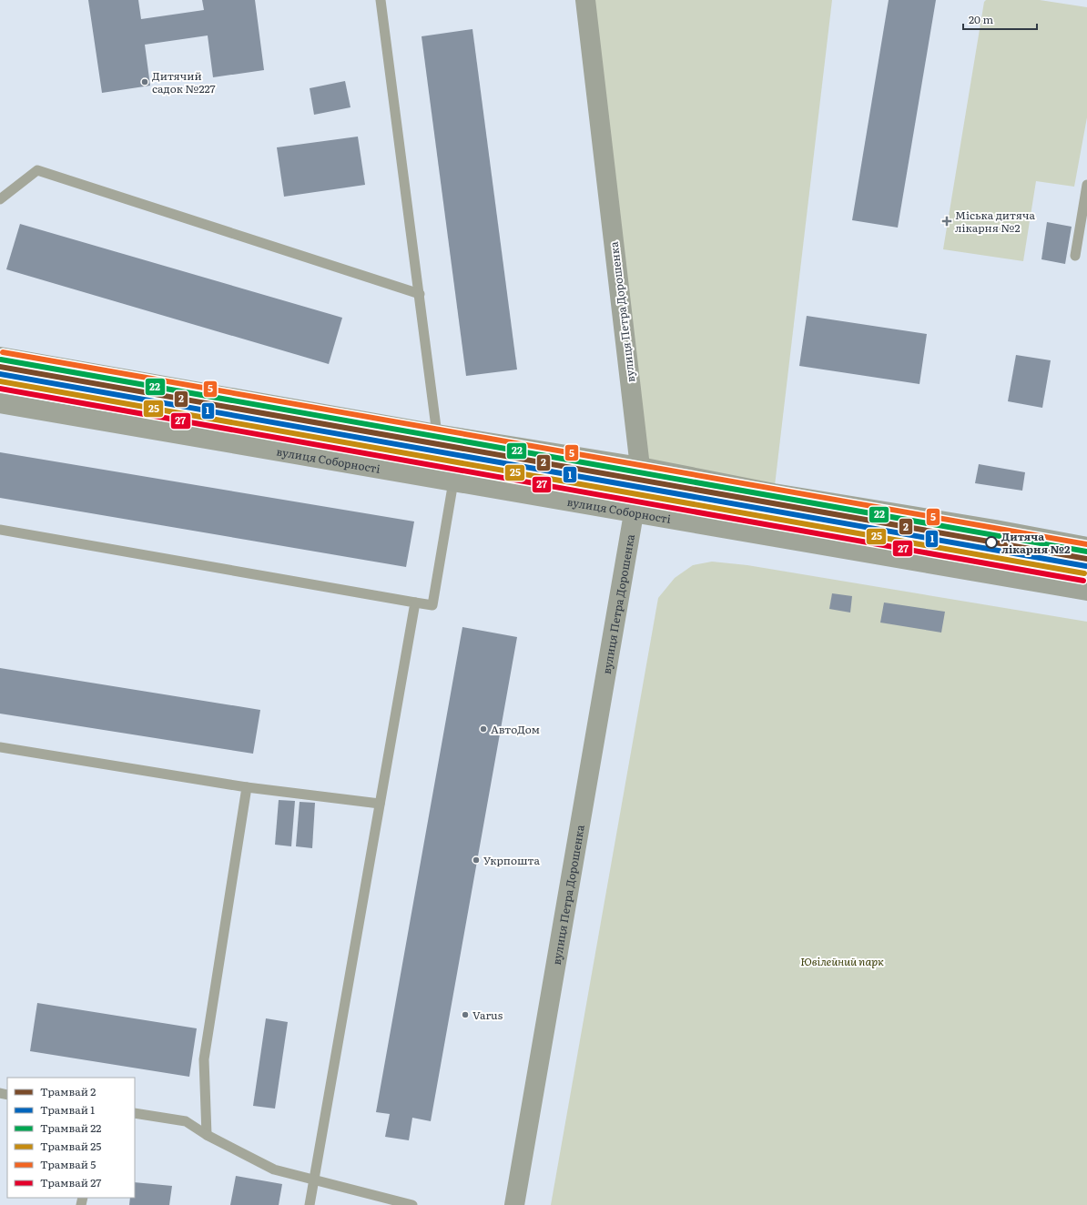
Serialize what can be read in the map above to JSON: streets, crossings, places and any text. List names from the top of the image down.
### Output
{
  "streets": {
    "main road": ["вулиця Петра Дорошенка", "вулиця Соборності"]
  },
  "crossings": [
    ["вулиця Петра Дорошенка", "вулиця Соборності"]
  ],
  "parks": ["Ювілейний парк"],
  "places": {
    "other": [
      "Дитячий садок №227",
      "Дитяча лікарня №2",
      "АвтоДом",
      "Укрпошта",
      "Varus"
    ],
    "health": ["Міська дитяча лікарня №2"]
  },
  "lines": [
    "tram line 5",
    "tram line 22",
    "tram line 2",
    "tram line 1",
    "tram line 25",
    "tram line 27"
  ],
  "legend": [
    "Трамвай 2",
    "Трамвай 1",
    "Трамвай 22",
    "Трамвай 25",
    "Трамвай 5",
    "Трамвай 27"
  ],
  "scale_bar": "20 m"
}
